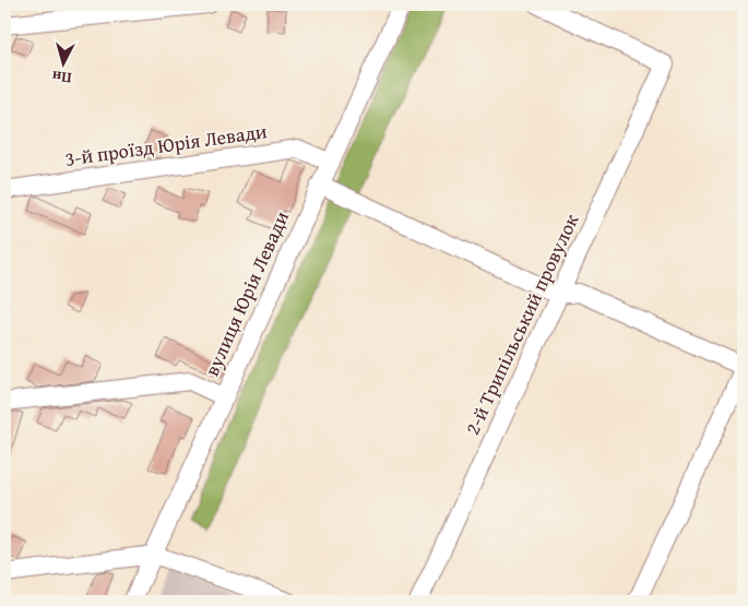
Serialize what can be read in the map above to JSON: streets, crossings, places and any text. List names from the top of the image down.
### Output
{
  "streets": {
    "street": ["3-й проїзд Юрія Левади", "вулиця Юрія Левади", "2-й Трипільський провулок"]
  },
  "crossings": [
    ["3-й проїзд Юрія Левади", "вулиця Юрія Левади"]
  ],
  "north": "bottom"
}
